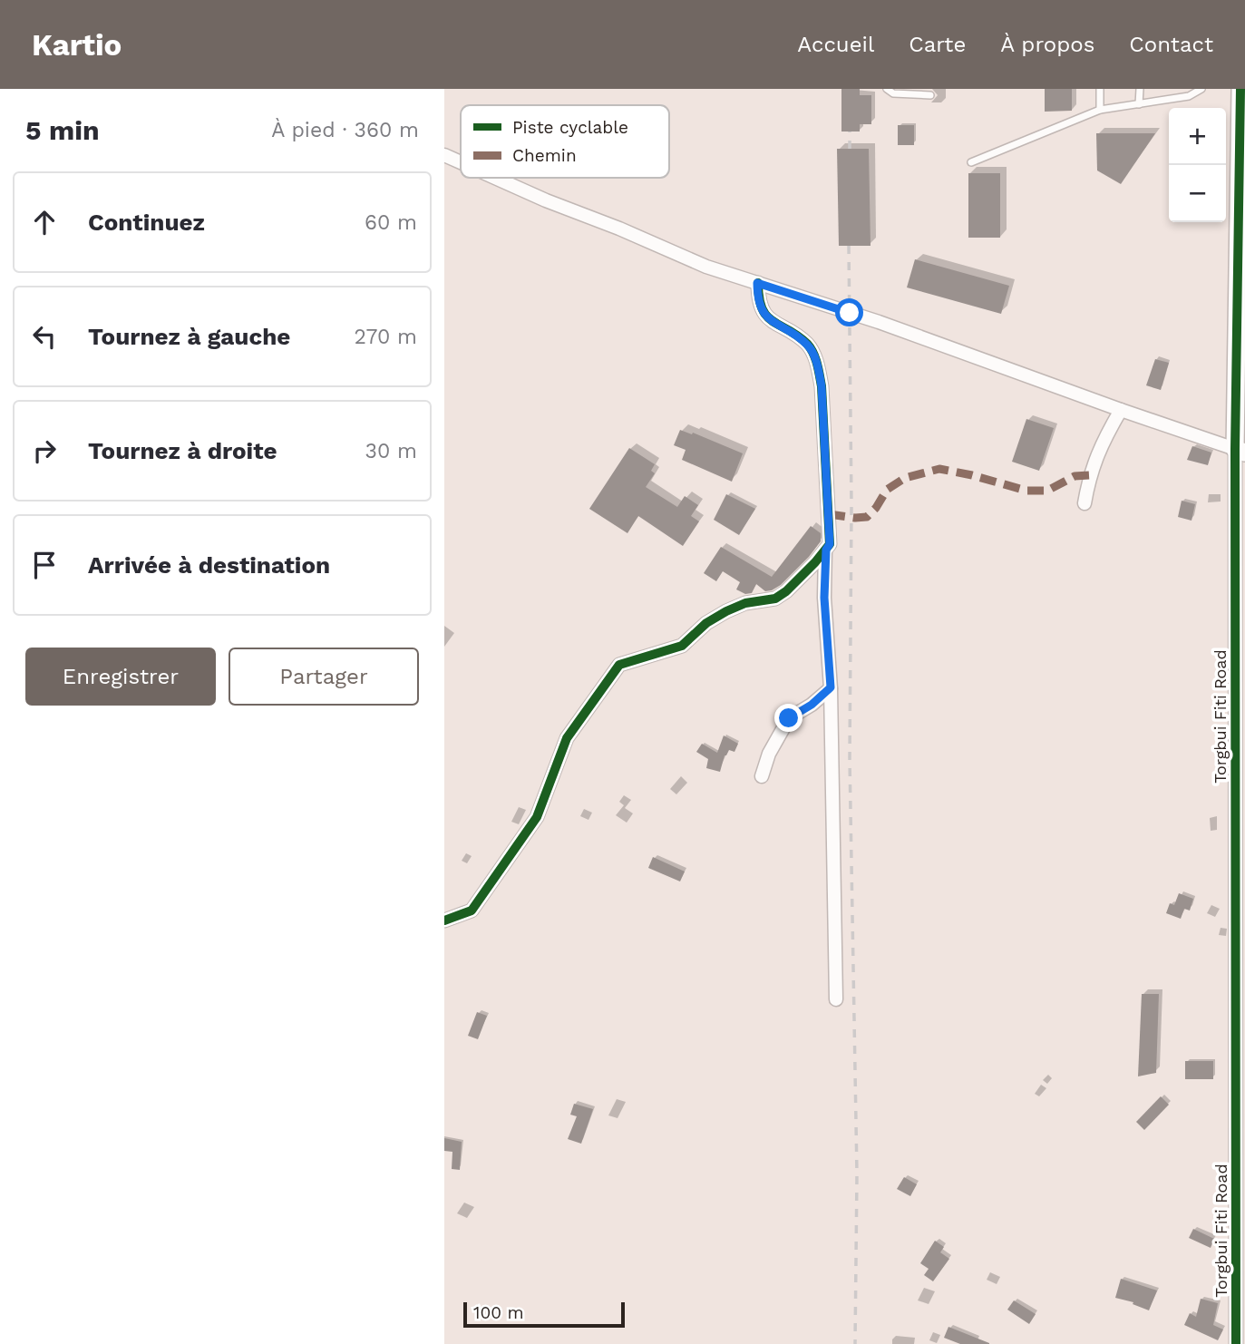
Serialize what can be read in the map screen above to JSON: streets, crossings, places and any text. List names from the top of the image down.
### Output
{
  "streets": {
    "street": ["Torgbui Fiti Road"]
  },
  "legend": ["Piste cyclable", "Chemin"],
  "scale_bar": "100 m",
  "page": {
    "header": "Kartio",
    "nav": [
      "Accueil",
      "Carte",
      "À propos",
      "Contact"
    ],
    "heading": ["5 min", "À pied · 360 m"],
    "map_buttons": ["+", "−"],
    "list": [
      ["Continuez", "60 m"],
      ["Tournez à gauche", "270 m"],
      ["Tournez à droite", "30 m"],
      "Arrivée à destination"
    ],
    "buttons": ["Enregistrer", "Partager"],
    "scale": "100 m"
  }
}
